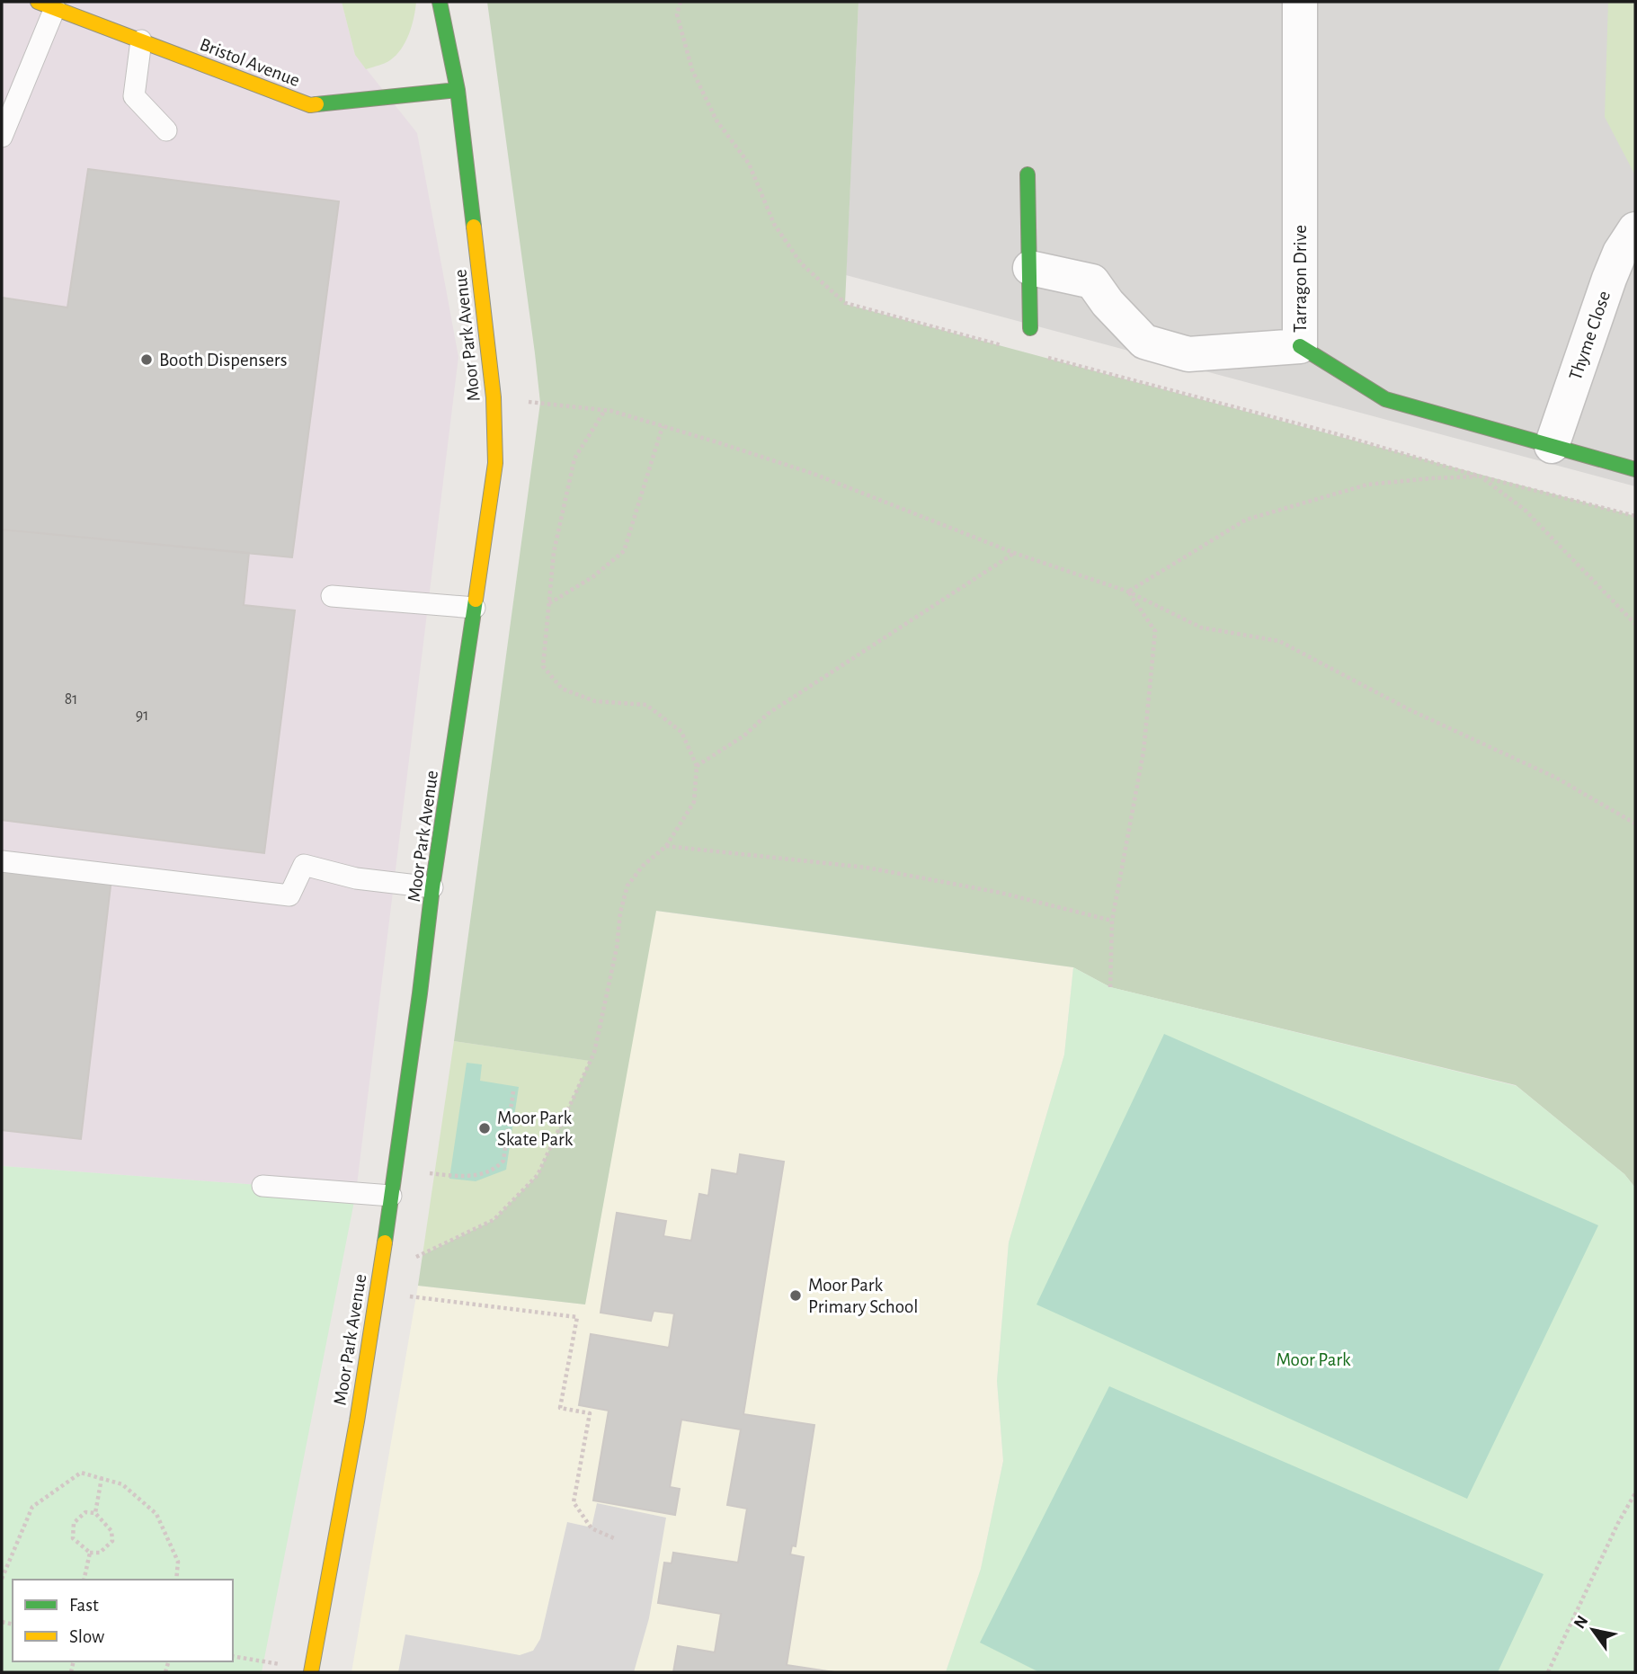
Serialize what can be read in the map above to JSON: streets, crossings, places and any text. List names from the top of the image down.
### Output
{
  "streets": {
    "street": [
      "Bristol Avenue",
      "Tarragon Drive",
      "Moor Park Avenue",
      "Thyme Close"
    ]
  },
  "crossings": [
    ["Bristol Avenue", "Moor Park Avenue"],
    ["Tarragon Drive", "Thyme Close"]
  ],
  "parks": ["Moor Park"],
  "places": ["Booth Dispensers", "Moor Park Skate Park", "Moor Park Primary School"],
  "house_numbers": ["81", "91"],
  "legend": ["Fast", "Slow"],
  "north": "top left"
}
